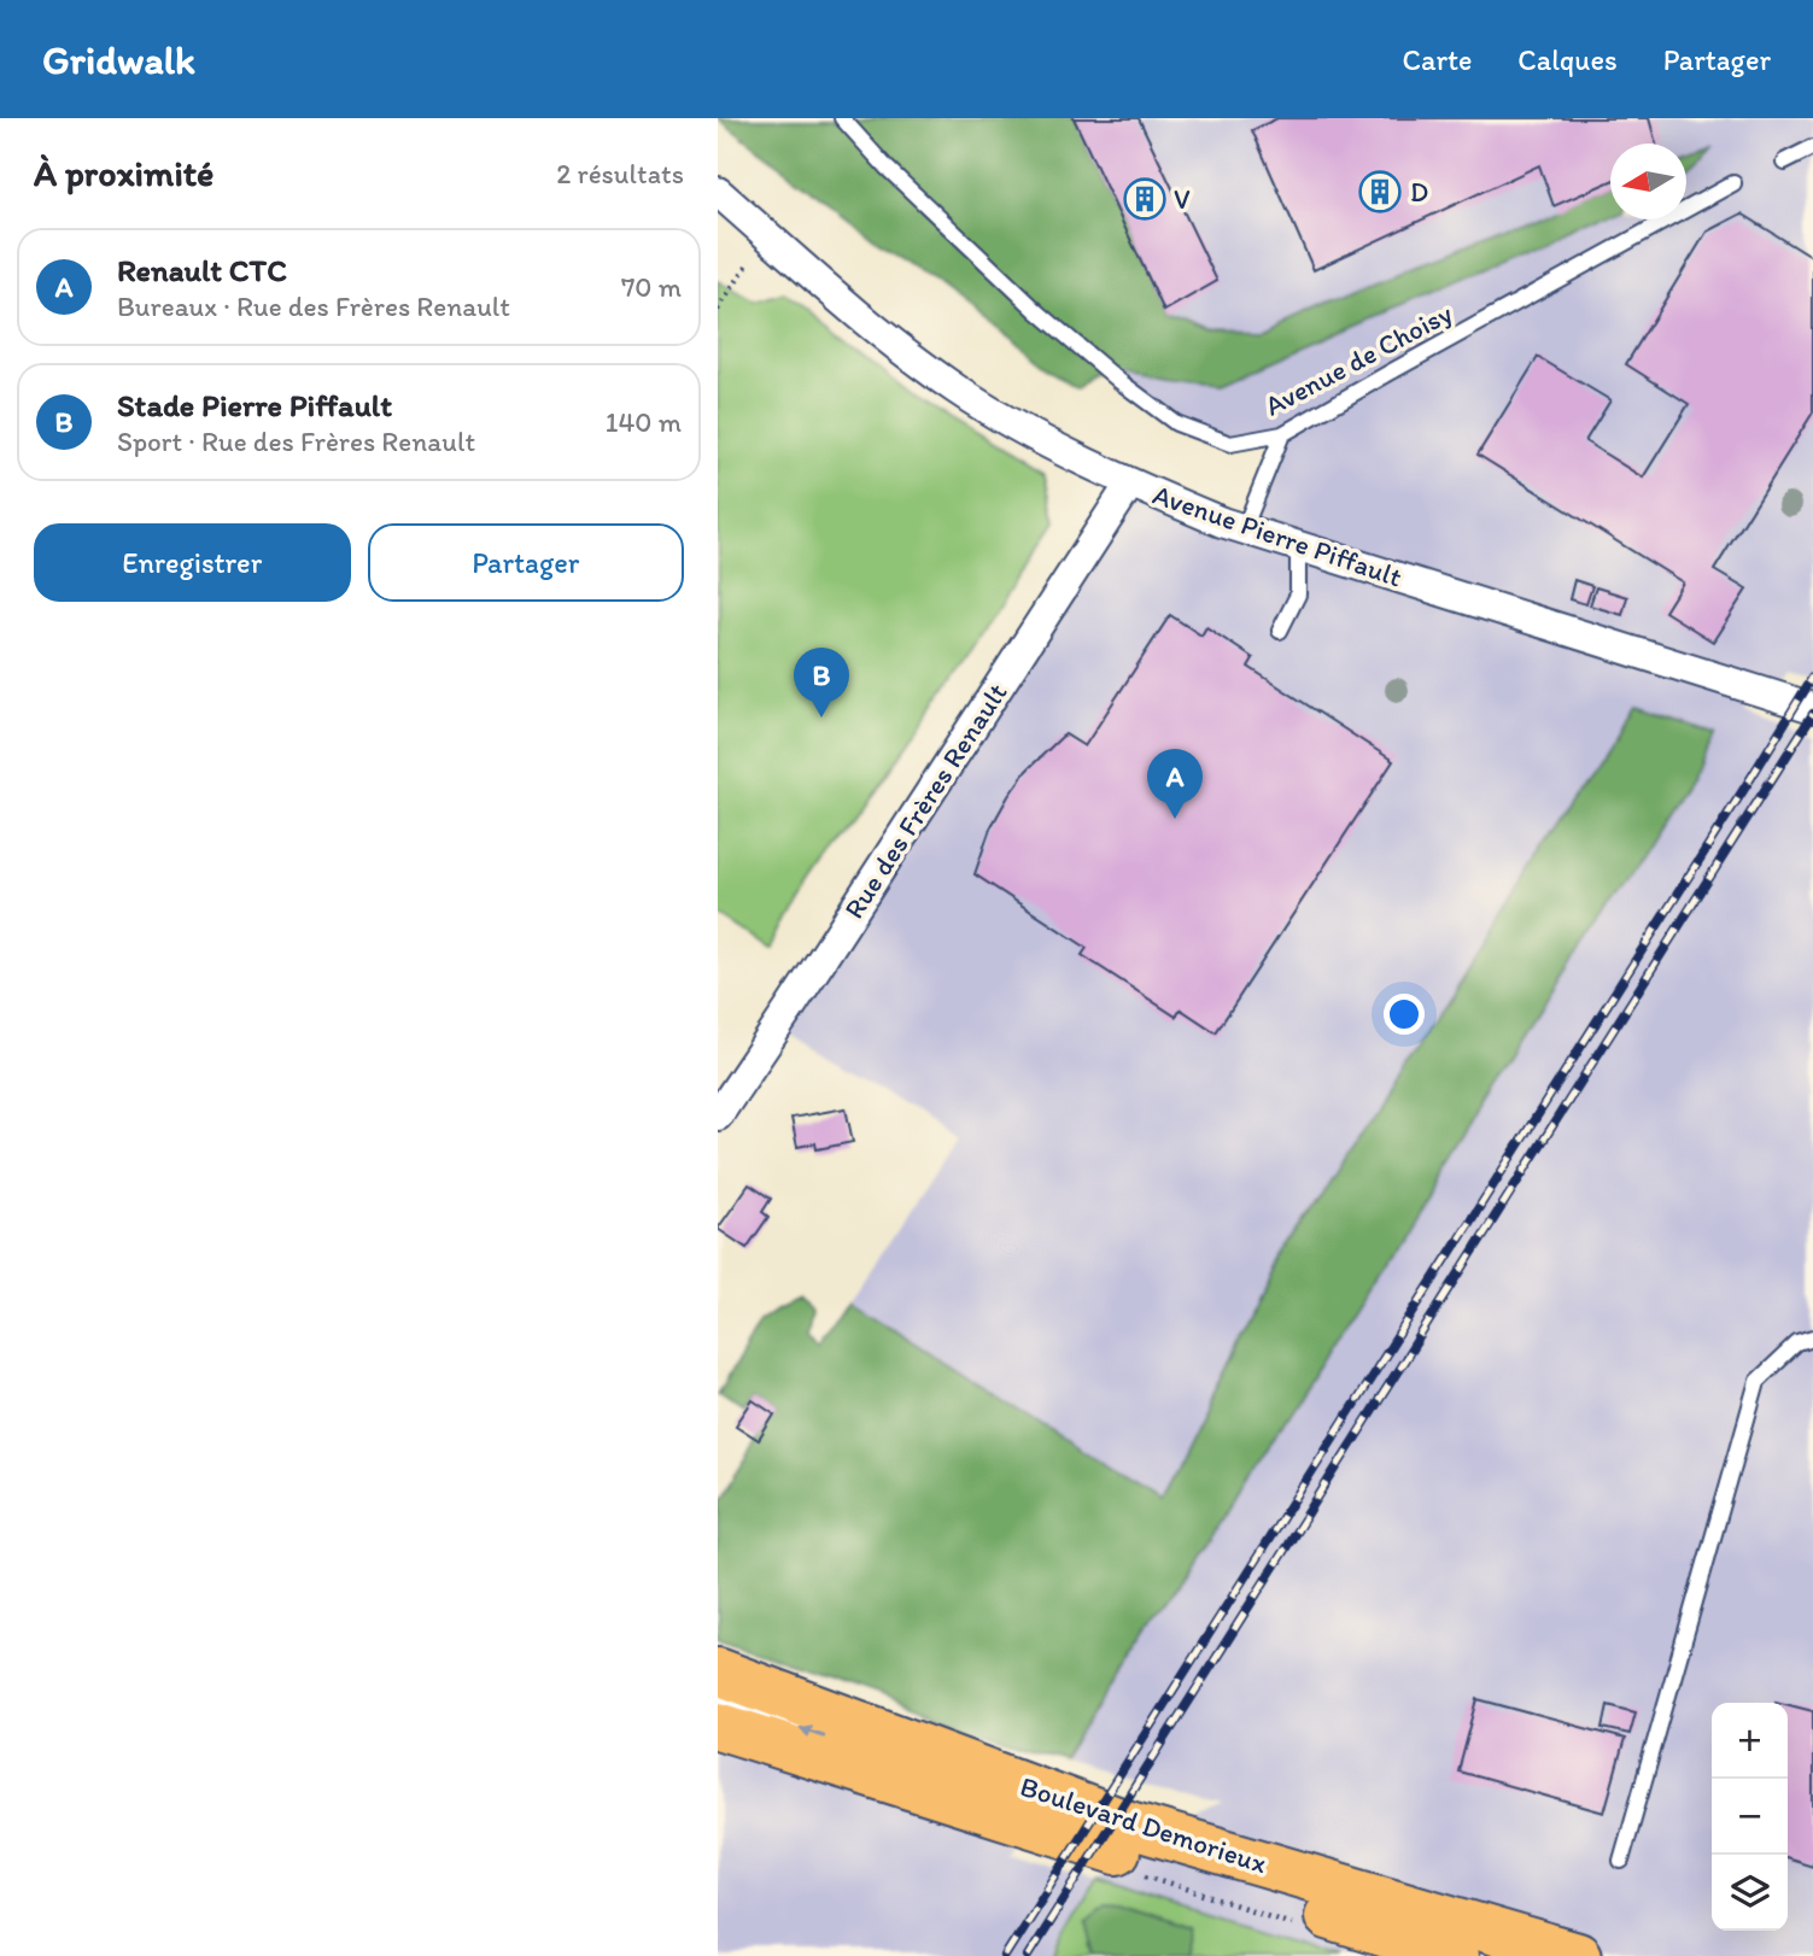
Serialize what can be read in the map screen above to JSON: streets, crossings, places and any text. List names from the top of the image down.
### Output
{
  "streets": {
    "main road": ["Boulevard Demorieux"],
    "street": ["Avenue Pierre Piffault", "Rue des Frères Renault"],
    "lane": ["Avenue de Choisy"]
  },
  "crossings": [
    ["Avenue Pierre Piffault", "Rue des Frères Renault"]
  ],
  "places": {
    "building": ["D", "V"]
  },
  "north": "left",
  "page": {
    "header": "Gridwalk",
    "nav": ["Carte", "Calques", "Partager"],
    "heading": ["À proximité", "2 résultats"],
    "list": [
      {
        "mark": "A",
        "name": "Renault CTC",
        "note": "Bureaux · Rue des Frères Renault",
        "value": "70 m"
      },
      {
        "mark": "B",
        "name": "Stade Pierre Piffault",
        "note": "Sport · Rue des Frères Renault",
        "value": "140 m"
      }
    ],
    "buttons": ["Enregistrer", "Partager"],
    "pins": ["B", "A"],
    "map_buttons": ["+", "−"]
  }
}
